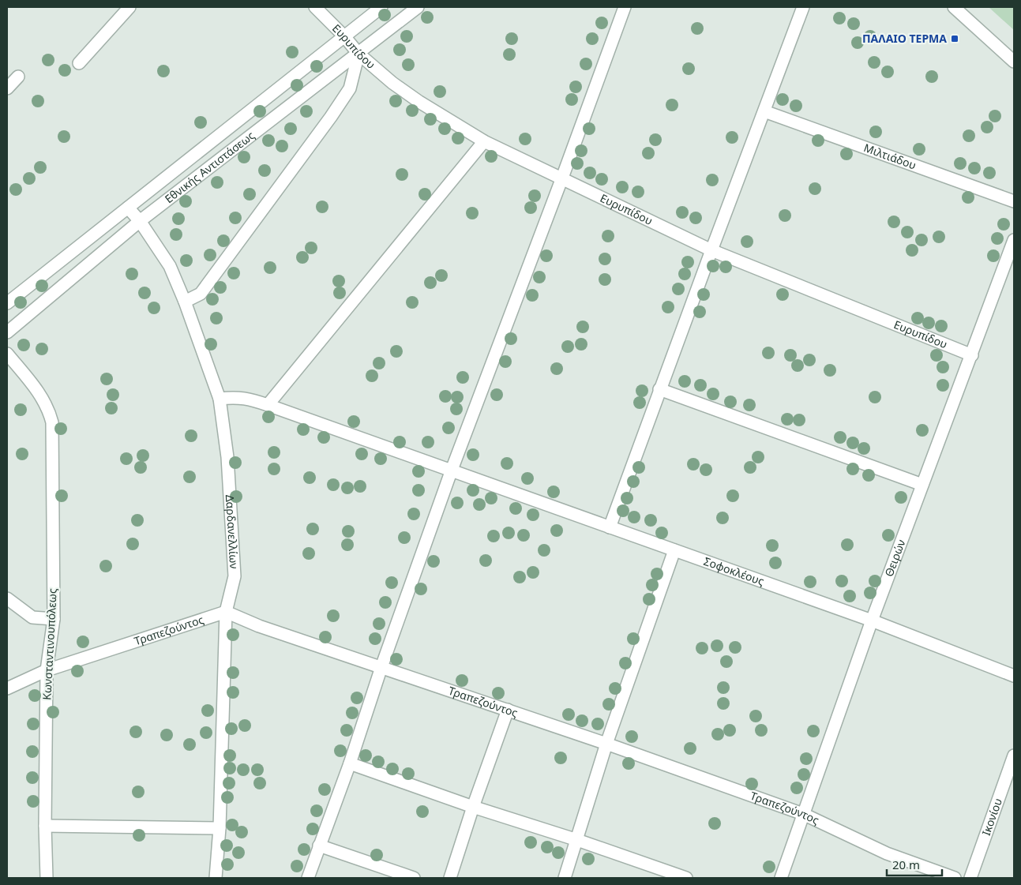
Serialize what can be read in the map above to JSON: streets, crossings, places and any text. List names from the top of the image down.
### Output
{
  "streets": {
    "street": [
      "Ευρυπίδου",
      "Μιλτιάδου",
      "Εθνικής Αντιστάσεως",
      "Δαρδανελλίων",
      "Θειρών",
      "Σοφοκλέους",
      "Τραπεζούντος",
      "Κωνσταντινουπόλεως",
      "Ικονίου"
    ]
  },
  "crossings": [
    ["Ευρυπίδου", "Εθνικής Αντιστάσεως"],
    ["Ευρυπίδου", "Θειρών"],
    ["Εθνικής Αντιστάσεως", "Δαρδανελλίων"],
    ["Δαρδανελλίων", "Σοφοκλέους"],
    ["Δαρδανελλίων", "Τραπεζούντος"],
    ["Θειρών", "Σοφοκλέους"],
    ["Θειρών", "Τραπεζούντος"],
    ["Τραπεζούντος", "Κωνσταντινουπόλεως"]
  ],
  "places": {
    "transit": ["ΠΑΛΑΙΟ ΤΕΡΜΑ"]
  },
  "scale_bar": "20 m"
}
